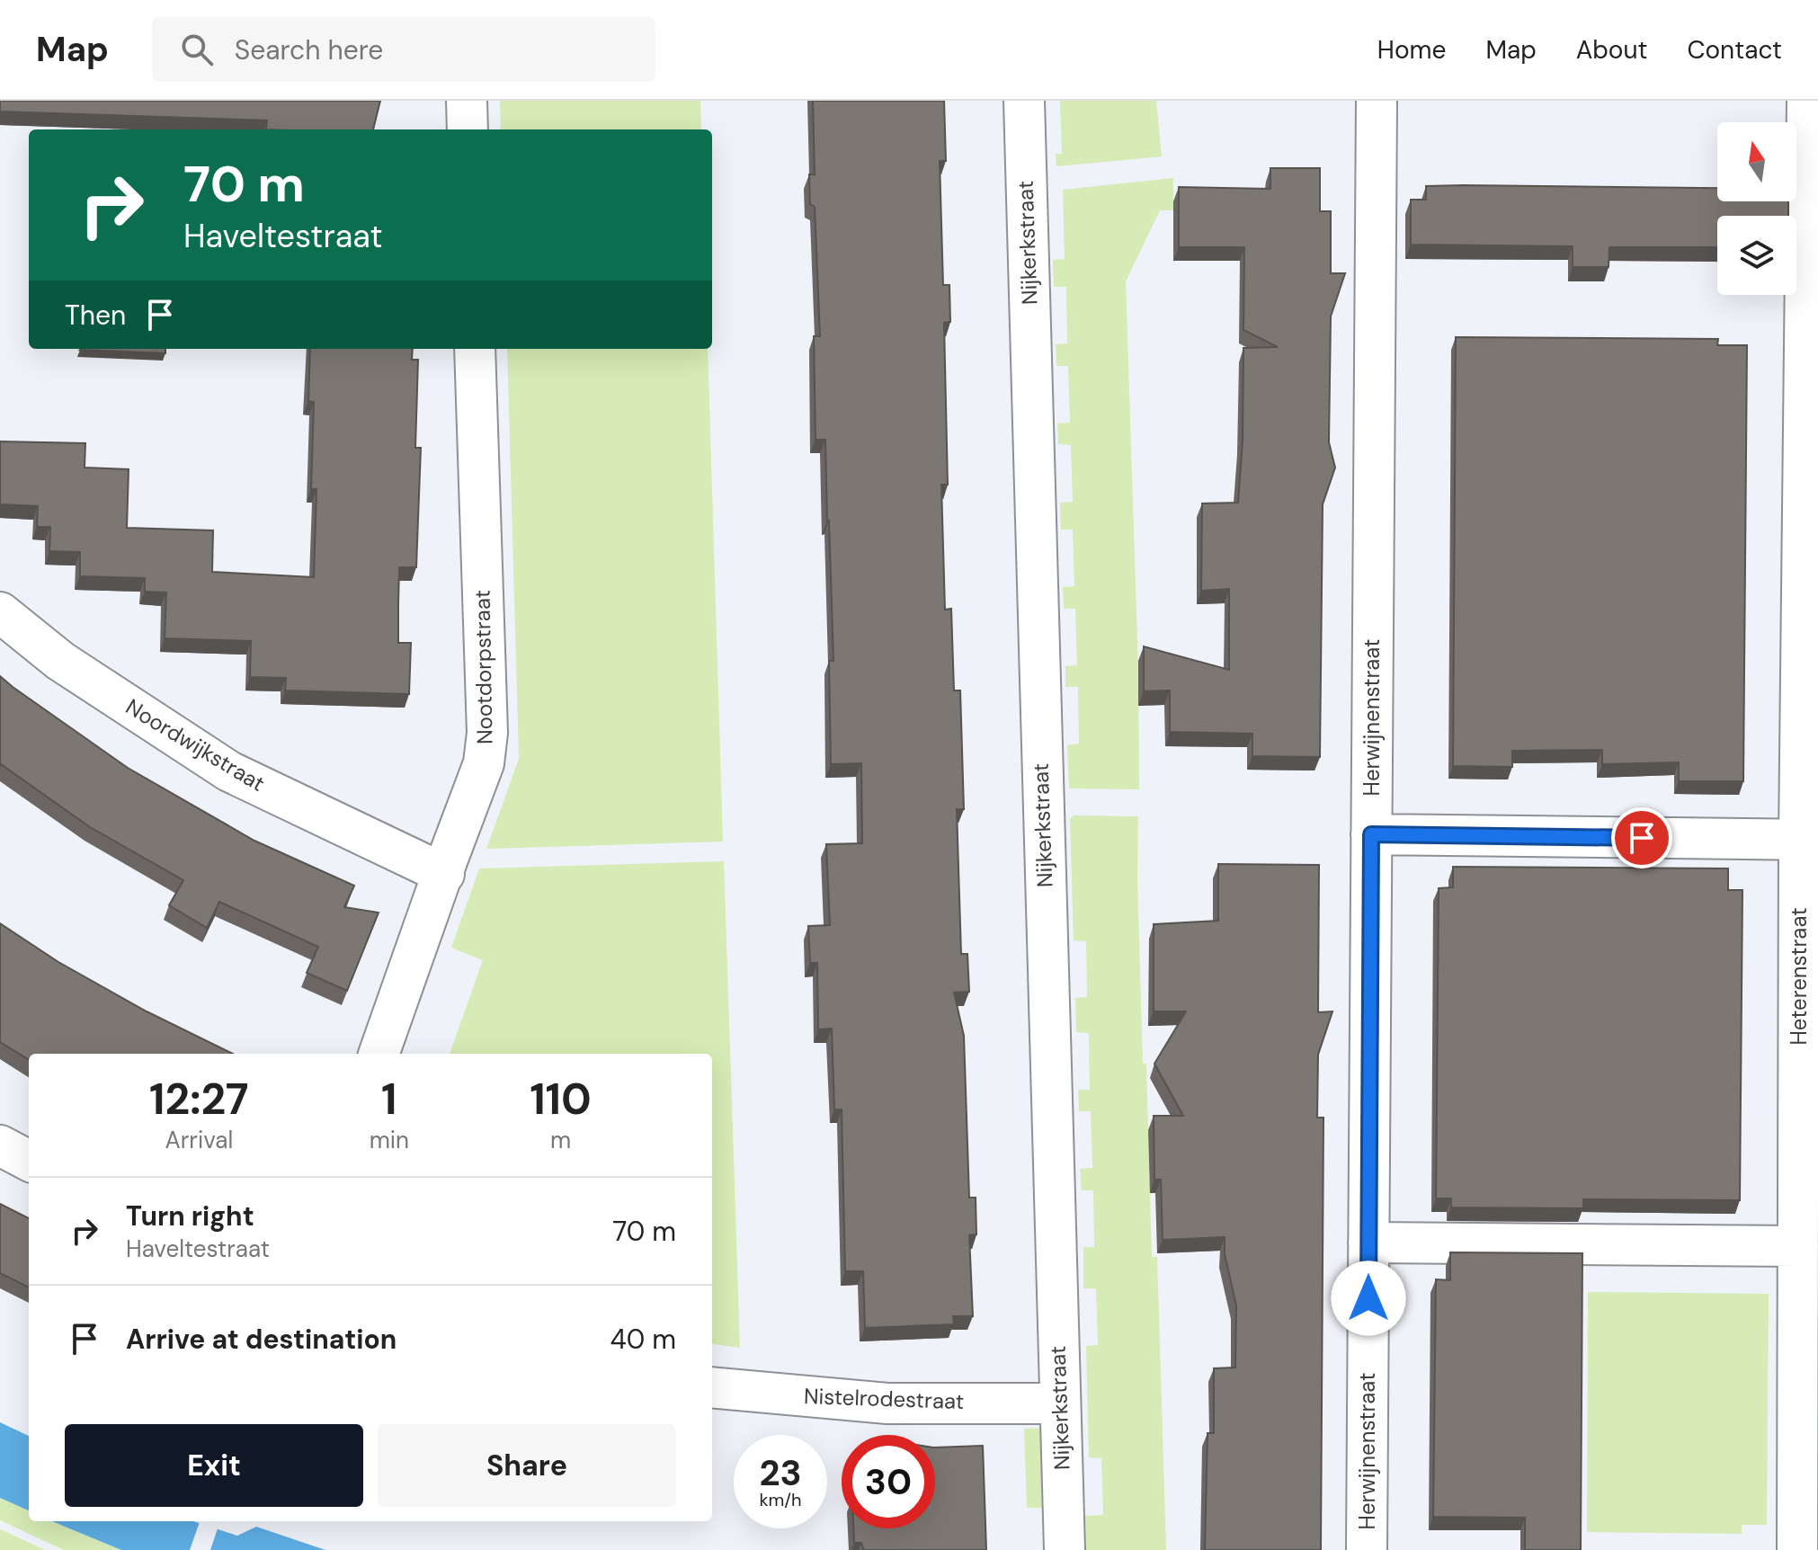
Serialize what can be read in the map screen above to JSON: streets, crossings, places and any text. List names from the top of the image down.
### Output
{
  "streets": {
    "street": [
      "Nijkerkstraat",
      "Nootdorpstraat",
      "Herwijnenstraat",
      "Noordwijkstraat",
      "Heterenstraat",
      "Nistelrodestraat"
    ]
  },
  "crossings": [
    ["Nijkerkstraat", "Nistelrodestraat"],
    ["Nootdorpstraat", "Noordwijkstraat"]
  ],
  "north": "top",
  "page": {
    "header": "Map",
    "search": "Search here",
    "nav": [
      "Home",
      "Map",
      "About",
      "Contact"
    ],
    "turn": ["70 m", "Haveltestraat"],
    "then": "Then",
    "eta": [
      "12:27",
      "Arrival",
      "1",
      "min",
      "110",
      "m"
    ],
    "list": [
      {
        "name": "Turn right",
        "note": "Haveltestraat",
        "value": "70 m"
      },
      {
        "name": "Arrive at destination",
        "value": "40 m"
      }
    ],
    "buttons": ["Exit", "Share"],
    "speed": "23 km/h",
    "limit": "30"
  }
}
